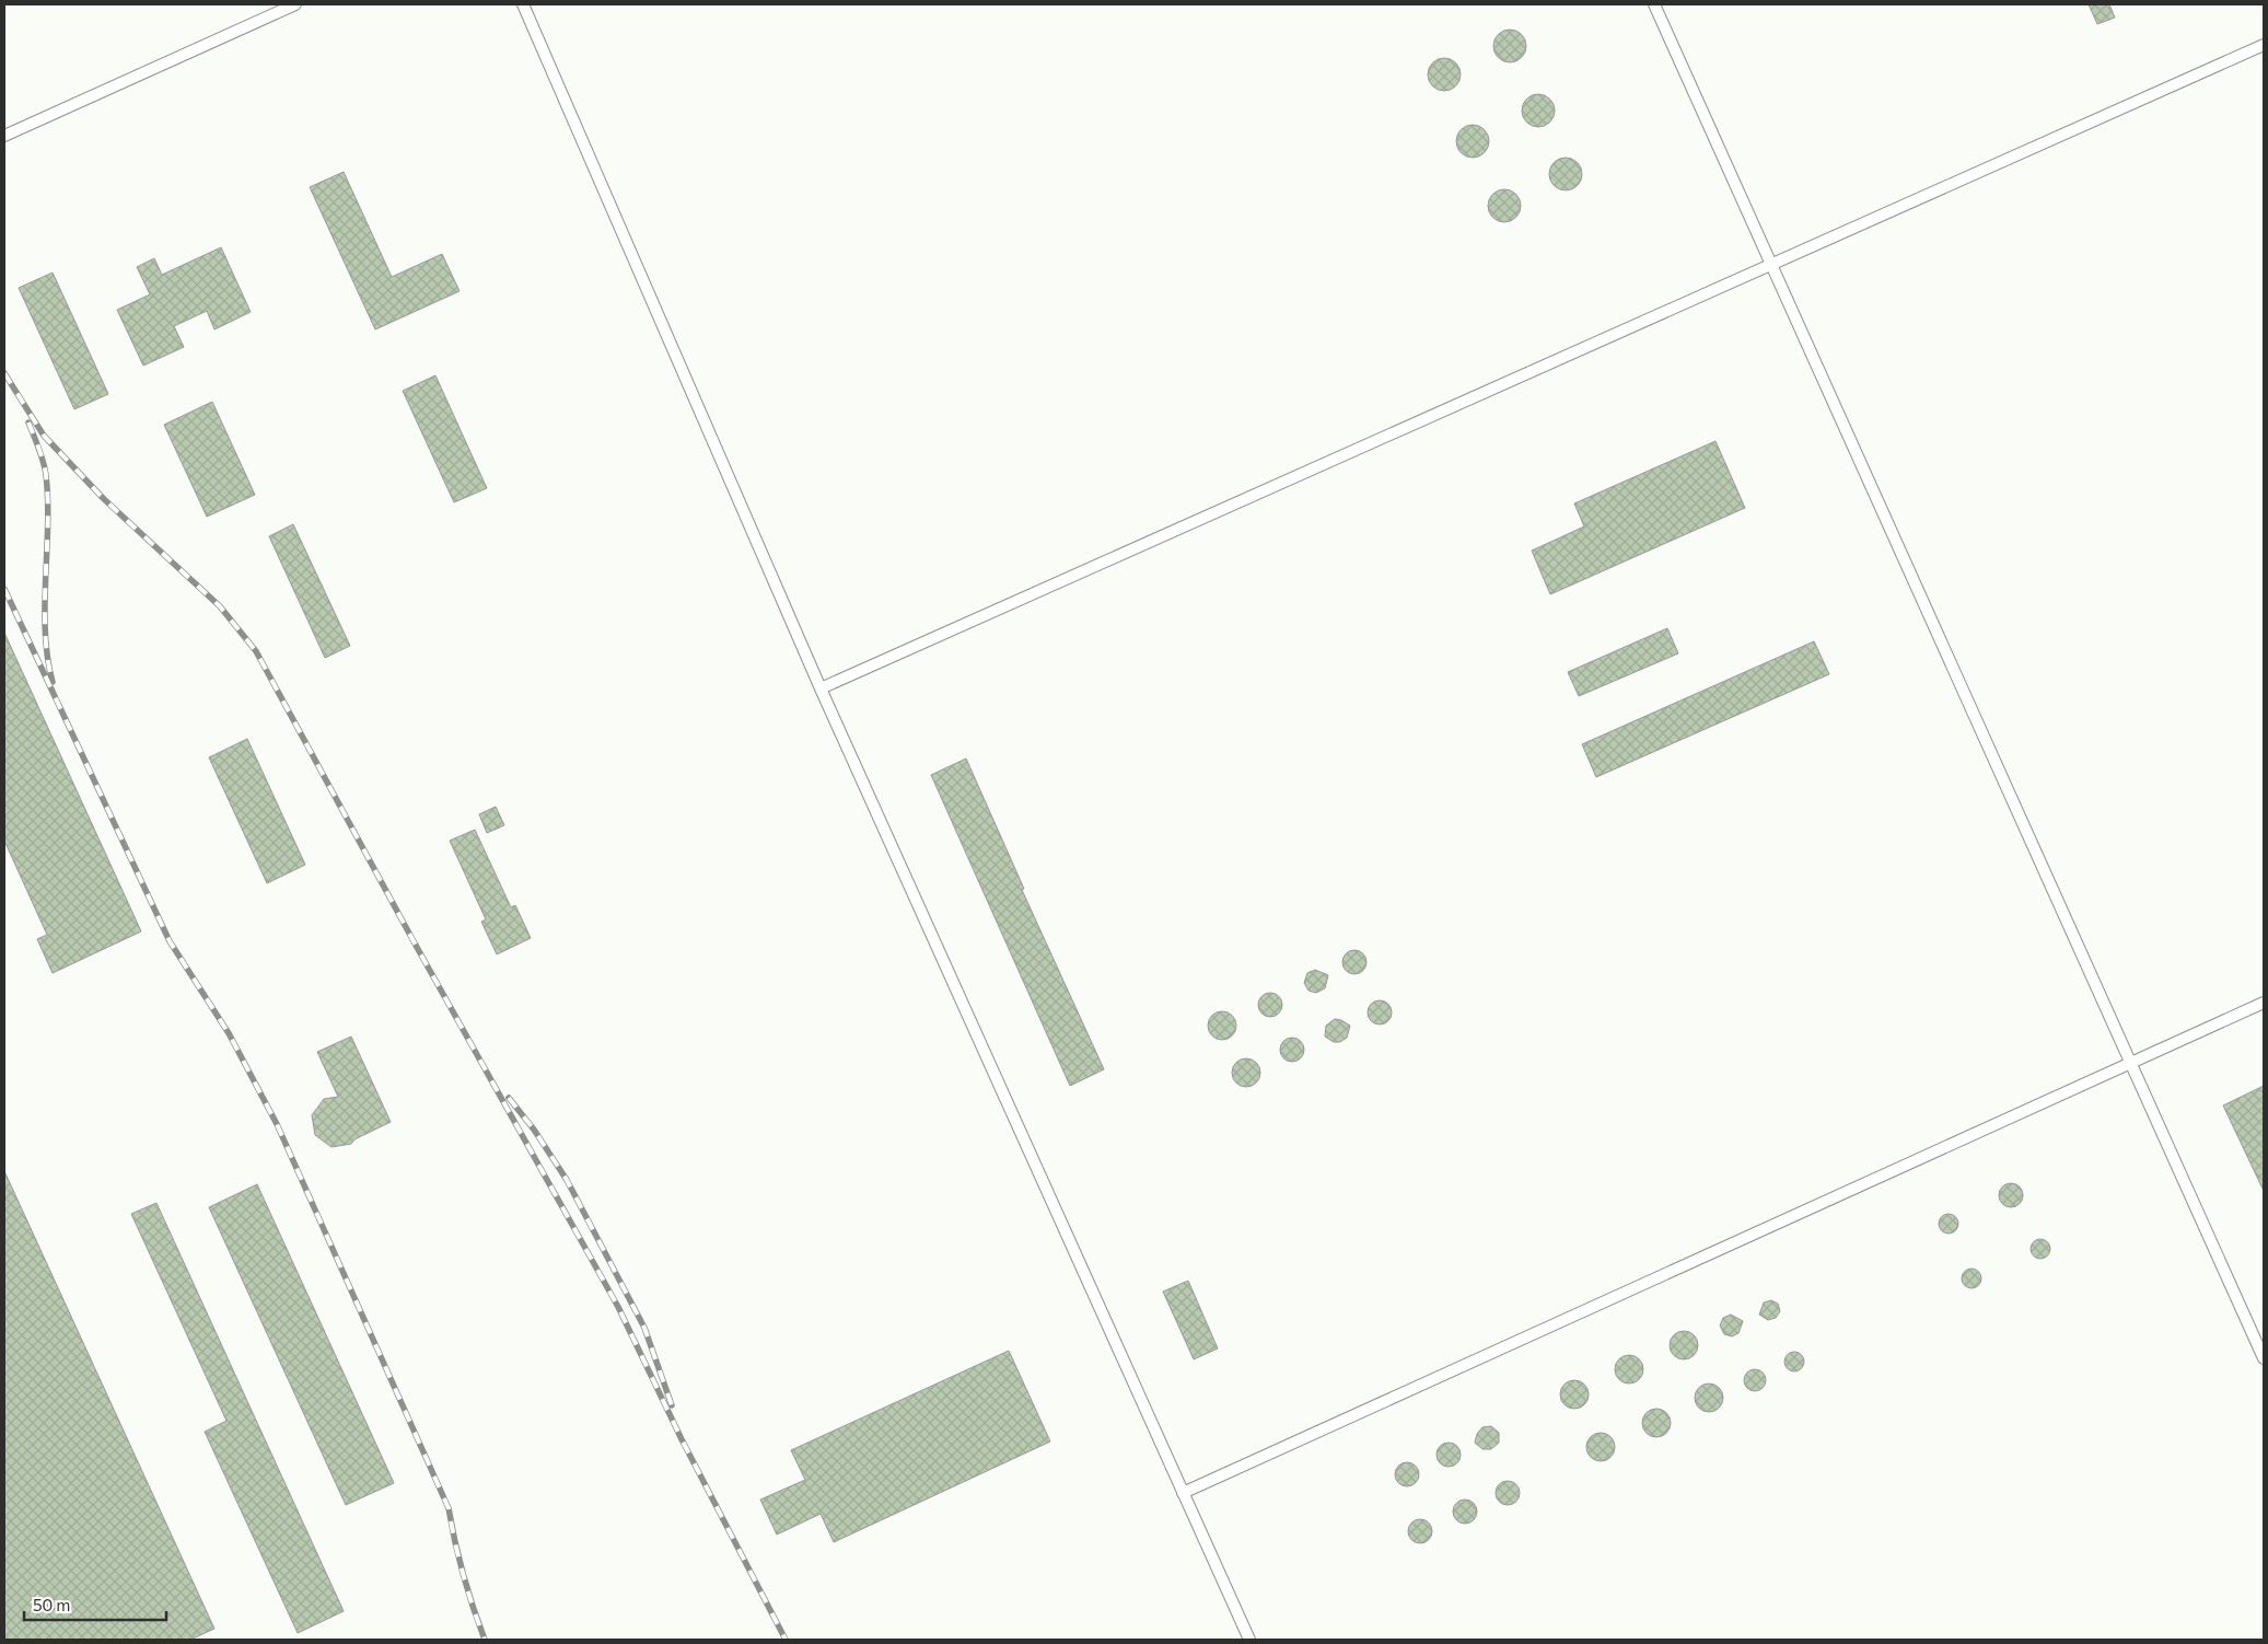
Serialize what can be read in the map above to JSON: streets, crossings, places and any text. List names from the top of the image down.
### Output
{
  "scale_bar": "50 m"
}
